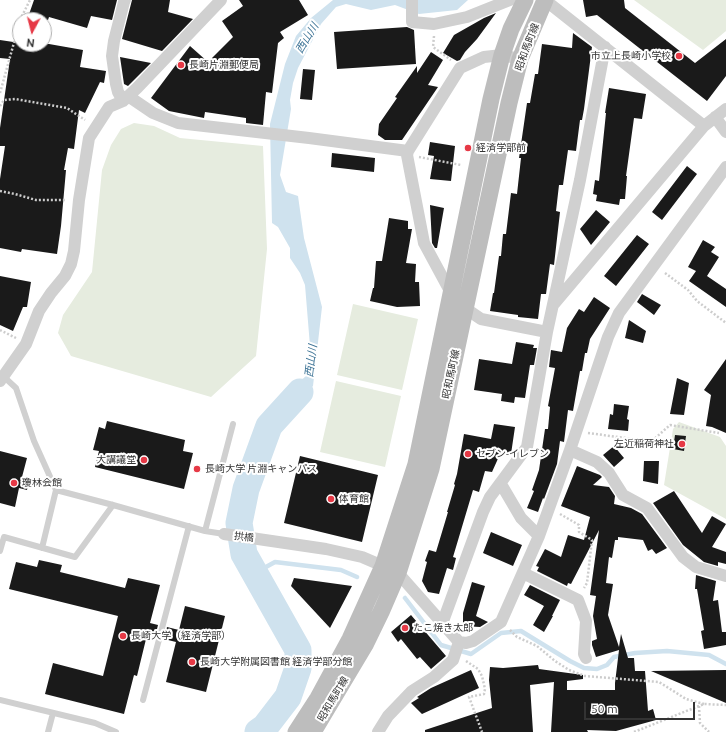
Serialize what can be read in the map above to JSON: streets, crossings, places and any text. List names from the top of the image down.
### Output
{
  "streets": {
    "main road": ["昭和馬町線"],
    "street": ["拱橋"]
  },
  "crossings": [
    ["昭和馬町線", "拱橋"]
  ],
  "water": ["西山川"],
  "places": [
    "市立上長崎小学校",
    "長崎片淵郵便局",
    "経済学部前",
    "左近稲荷神社",
    "セブン-イレブン",
    "大講議堂",
    "長崎大学 片淵キャンパス",
    "瓊林会館",
    "体育館",
    "たこ焼き太郎",
    "長崎大学（経済学部）",
    "長崎大学附属図書館 経済学部分館"
  ],
  "scale_bar": "50 m",
  "north": "bottom"
}
